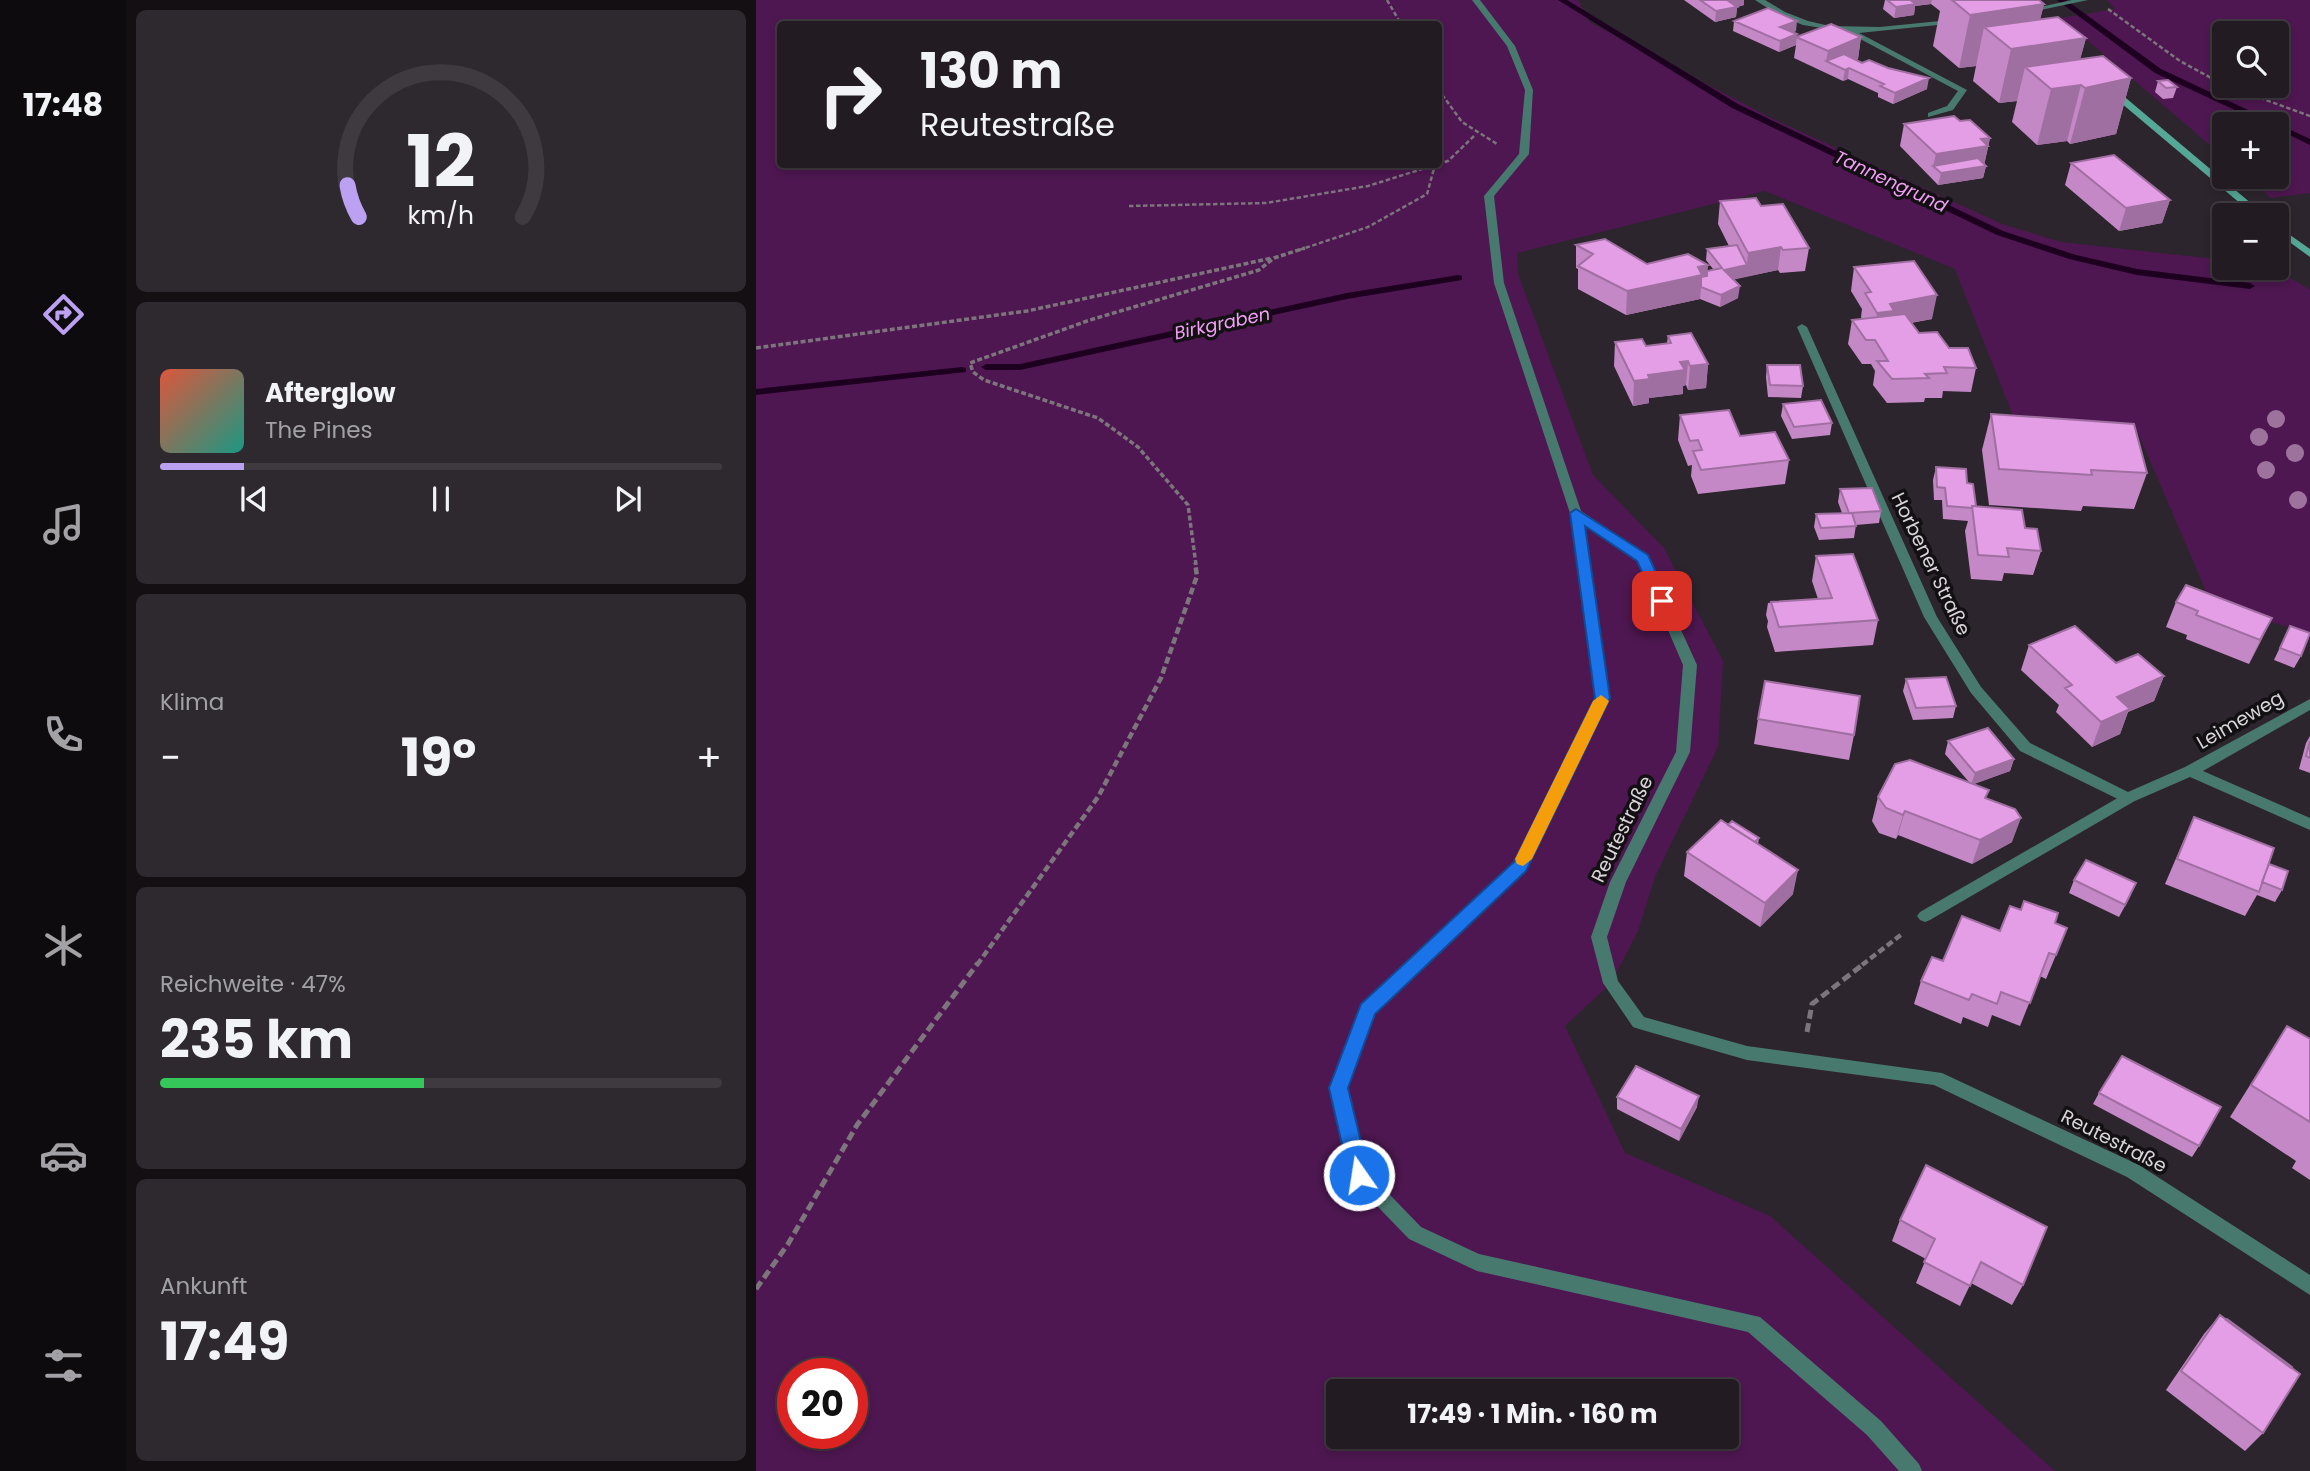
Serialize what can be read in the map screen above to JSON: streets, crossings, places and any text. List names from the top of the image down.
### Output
{
  "streets": {
    "street": ["Horbener Straße", "Leimeweg", "Reutestraße"]
  },
  "water": ["Tannengrund", "Birkgraben"],
  "page": {
    "tabs": "17:48",
    "map_buttons": ["+", "−"],
    "turn": ["130 m", "Reutestraße"],
    "song": ["Afterglow", "The Pines"],
    "tile": [
      "Klima",
      ["Reichweite · 47%", "235 km"],
      ["Ankunft", "17:49"]
    ],
    "heat": ["−", "19°", "+"],
    "limit": "20",
    "trip": "17:49 · 1 Min. · 160 m",
    "gauge": ["12", "km/h"]
  }
}
